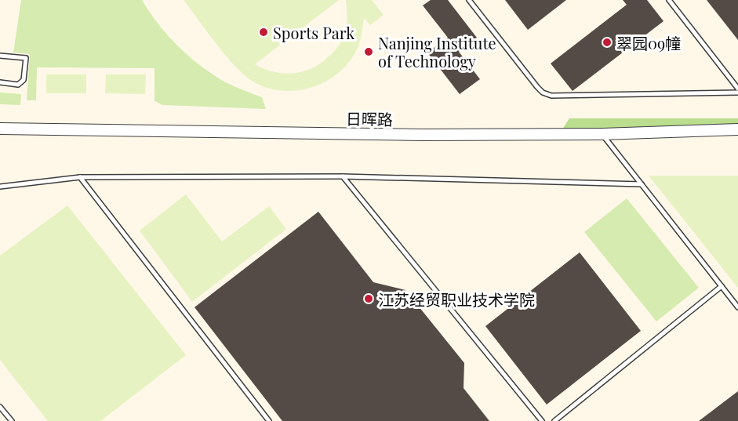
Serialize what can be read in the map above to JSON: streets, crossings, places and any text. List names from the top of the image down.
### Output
{
  "streets": {
    "street": ["日晖路"]
  },
  "places": [
    "Sports Park",
    "翠园09幢",
    "Nanjing Institute of Technology",
    "江苏经贸职业技术学院"
  ]
}
